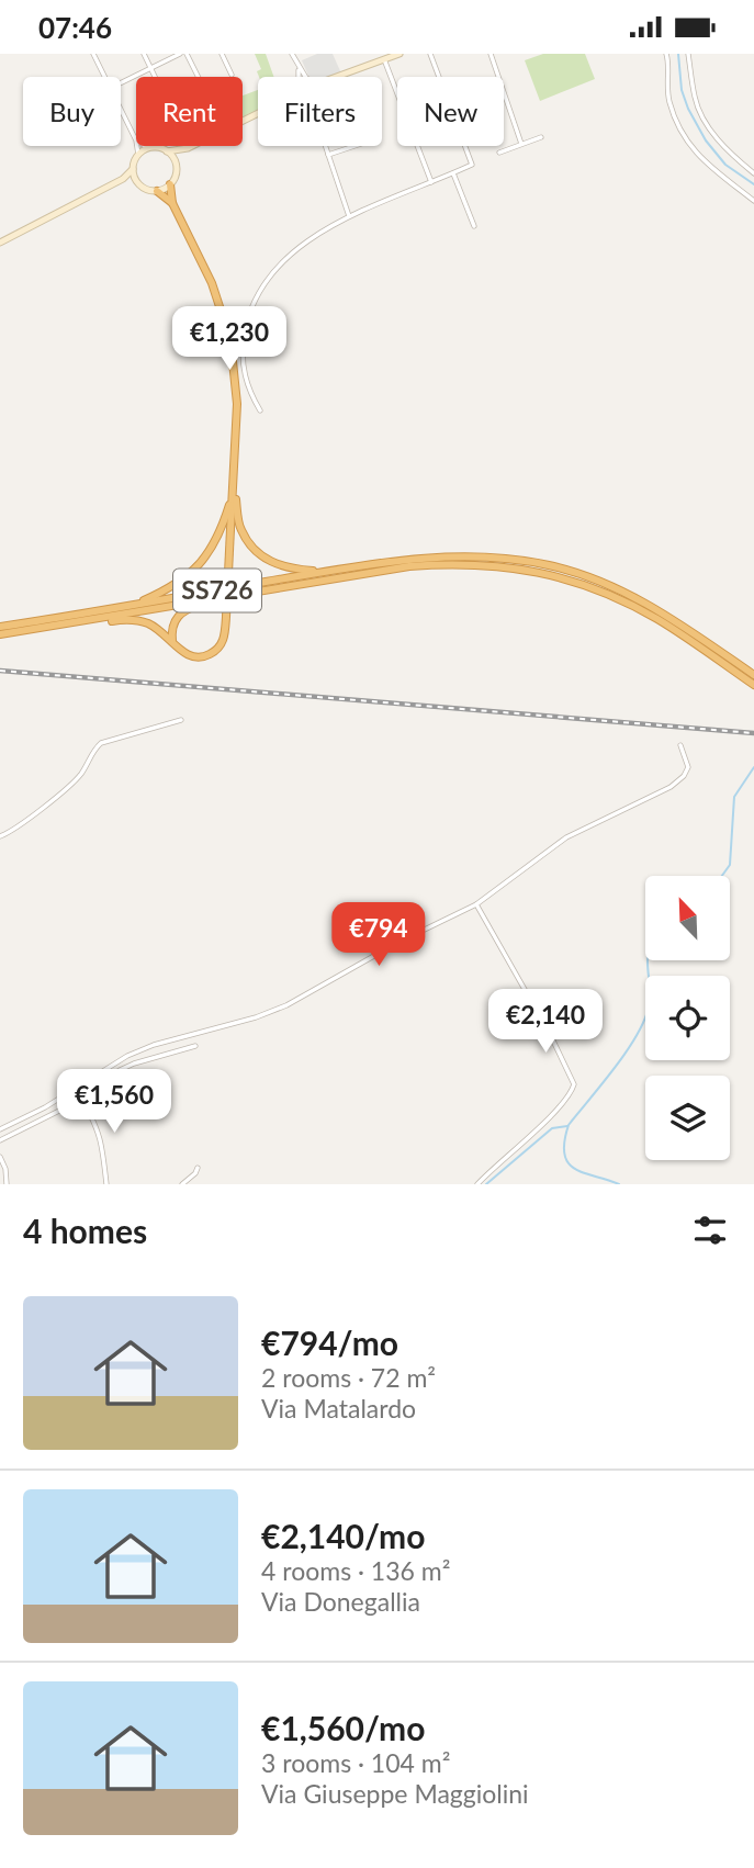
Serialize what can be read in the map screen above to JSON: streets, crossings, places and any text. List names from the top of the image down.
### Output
{
  "streets": {
    "highway": ["SS726"]
  },
  "north": "top left",
  "page": {
    "status": "07:46",
    "chip": [
      "Buy",
      "Rent",
      "Filters",
      "New"
    ],
    "price": [
      "€1,230",
      "€794",
      "€2,140",
      "€1,560"
    ],
    "heading": "4 homes",
    "list": [
      {
        "name": "€794/mo",
        "note": "2 rooms · 72 m² · Via Matalardo"
      },
      {
        "name": "€2,140/mo",
        "note": "4 rooms · 136 m² · Via Donegallia"
      },
      {
        "name": "€1,560/mo",
        "note": "3 rooms · 104 m² · Via Giuseppe Maggiolini"
      }
    ]
  }
}
